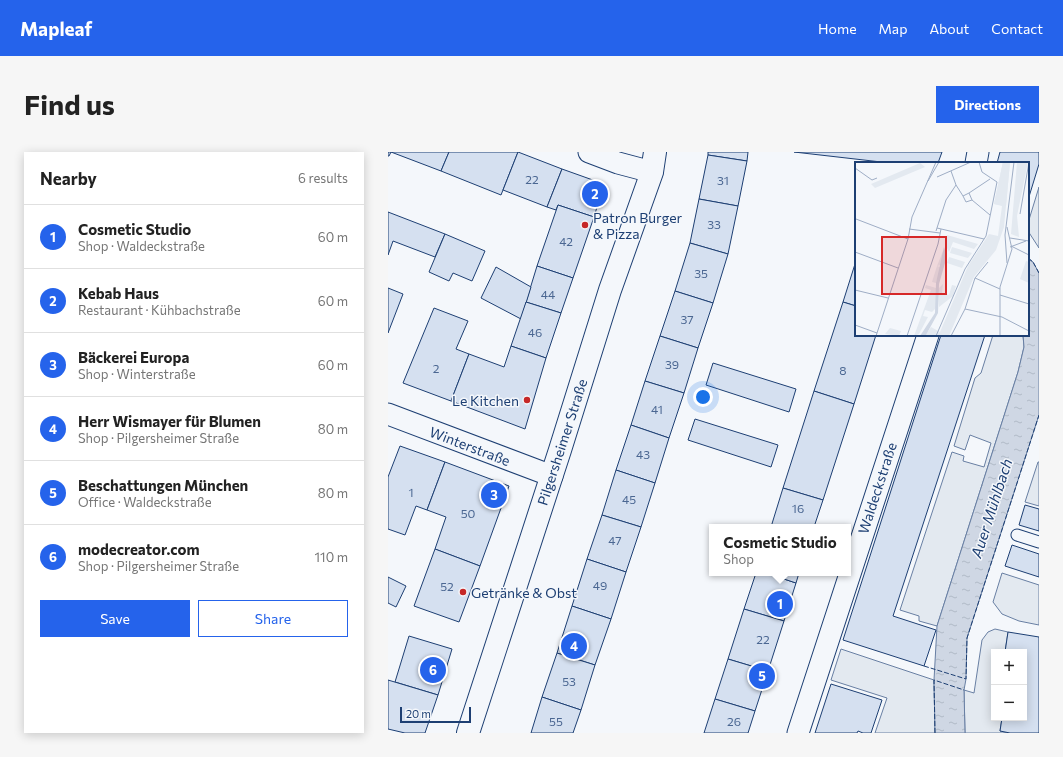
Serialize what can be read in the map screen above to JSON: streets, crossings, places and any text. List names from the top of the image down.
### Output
{
  "streets": {
    "street": ["Pilgersheimer Straße", "Winterstraße", "Waldeckstraße"]
  },
  "crossings": [
    ["Pilgersheimer Straße", "Winterstraße"]
  ],
  "water": ["Auer Mühlbach"],
  "places": ["Patron Burger & Pizza", "Le Kitchen", "Getränke & Obst"],
  "house_numbers": [
    "22",
    "31",
    "33",
    "42",
    "35",
    "44",
    "37",
    "46",
    "39",
    "2",
    "8",
    "41",
    "43",
    "1",
    "45",
    "16",
    "50",
    "47",
    "49",
    "52",
    "22",
    "53",
    "55",
    "26"
  ],
  "scale_bar": "20 m",
  "page": {
    "header": "Mapleaf",
    "nav": [
      "Home",
      "Map",
      "About",
      "Contact"
    ],
    "buttons": [
      "Directions",
      ["Save", "Share"]
    ],
    "title": "Find us",
    "heading": ["Nearby", "6 results"],
    "pins": [
      "2",
      "3",
      "1",
      "4",
      "6",
      "5"
    ],
    "list": [
      {
        "mark": "1",
        "name": "Cosmetic Studio",
        "note": "Shop · Waldeckstraße",
        "value": "60 m"
      },
      {
        "mark": "2",
        "name": "Kebab Haus",
        "note": "Restaurant · Kühbachstraße",
        "value": "60 m"
      },
      {
        "mark": "3",
        "name": "Bäckerei Europa",
        "note": "Shop · Winterstraße",
        "value": "60 m"
      },
      {
        "mark": "4",
        "name": "Herr Wismayer für Blumen",
        "note": "Shop · Pilgersheimer Straße",
        "value": "80 m"
      },
      {
        "mark": "5",
        "name": "Beschattungen München",
        "note": "Office · Waldeckstraße",
        "value": "80 m"
      },
      {
        "mark": "6",
        "name": "modecreator.com",
        "note": "Shop · Pilgersheimer Straße",
        "value": "110 m"
      }
    ],
    "popup": ["Cosmetic Studio", "Shop"],
    "map_buttons": ["+", "−"],
    "scale": "20 m"
  }
}
